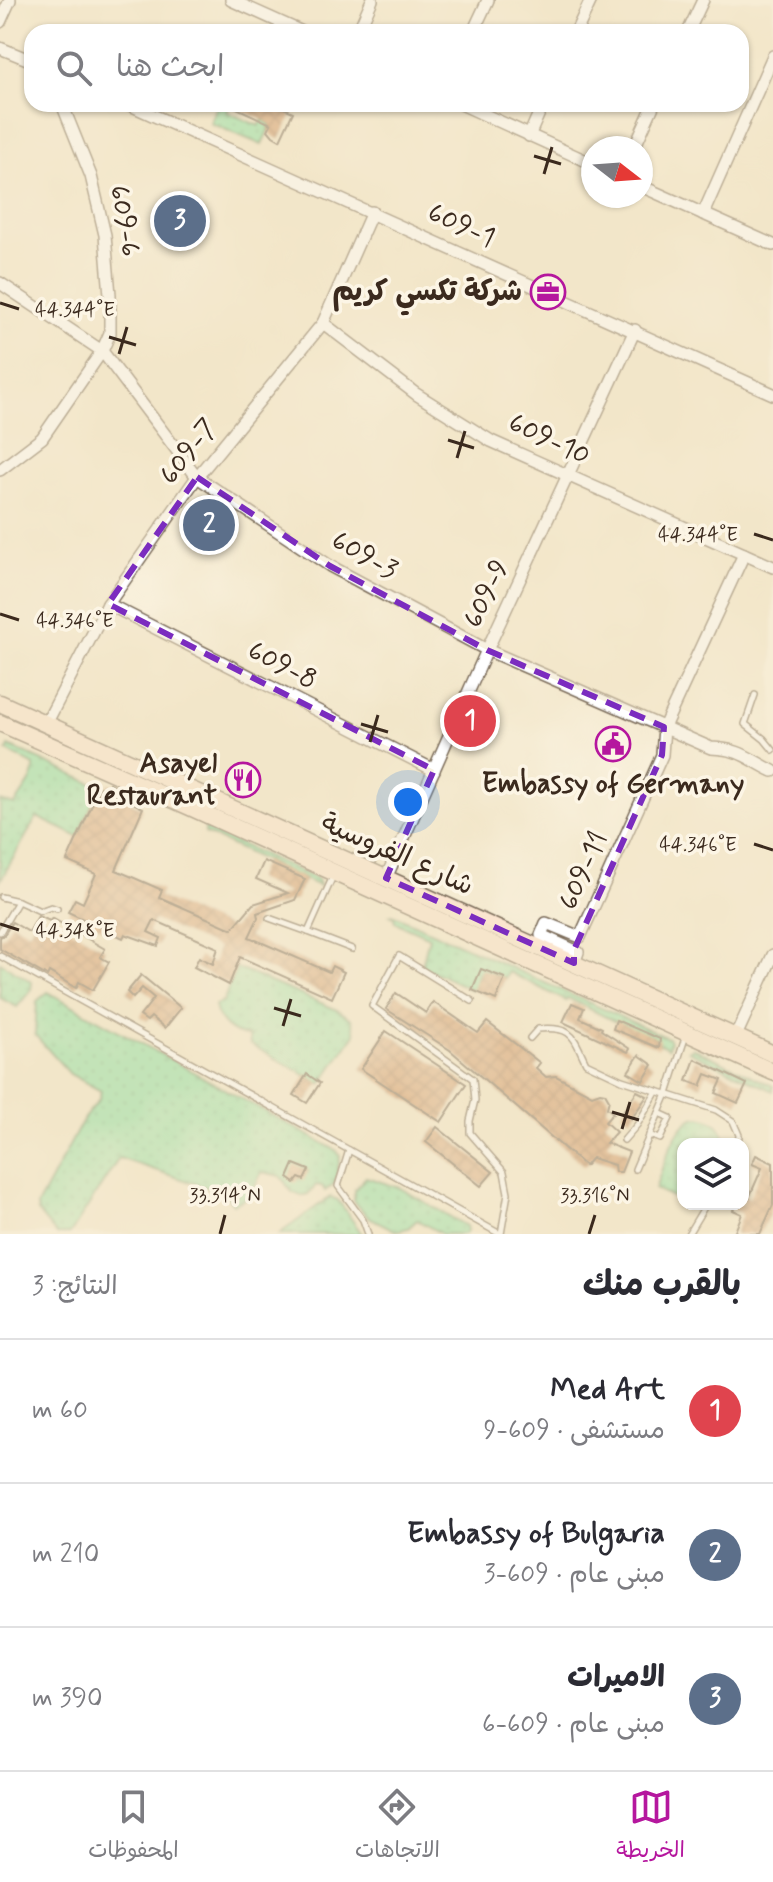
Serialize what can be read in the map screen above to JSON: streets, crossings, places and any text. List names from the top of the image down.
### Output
{
  "streets": {
    "street": [
      "609-6",
      "609-1",
      "609-10",
      "609-7",
      "609-3",
      "609-9",
      "609-8",
      "شارع الفروسية",
      "609-11"
    ]
  },
  "crossings": [
    ["609-6", "609-3"],
    ["609-1", "609-7"],
    ["609-1", "609-9"],
    ["609-10", "609-7"],
    ["609-10", "609-9"],
    ["609-10", "609-11"],
    ["609-7", "609-3"],
    ["609-7", "609-8"],
    ["609-7", "شارع الفروسية"],
    ["609-3", "609-9"],
    ["609-3", "609-11"],
    ["609-9", "609-8"],
    ["609-9", "شارع الفروسية"],
    ["شارع الفروسية", "609-11"]
  ],
  "places": {
    "office": ["شركة تكسي كريم"],
    "public building": ["Embassy of Germany"],
    "restaurant": ["Asayel Restaurant"]
  },
  "north": "right",
  "page": {
    "search": "ابحث هنا",
    "pins": ["3", "2", "1"],
    "heading": ["بالقرب منك", "النتائج: 3"],
    "list": [
      {
        "mark": "1",
        "name": "Med Art",
        "note": "مستشفى · 609-9",
        "value": "60 m"
      },
      {
        "mark": "2",
        "name": "Embassy of Bulgaria",
        "note": "مبنى عام · 609-3",
        "value": "210 m"
      },
      {
        "mark": "3",
        "name": "الاميرات",
        "note": "مبنى عام · 609-6",
        "value": "390 m"
      }
    ],
    "nav": ["الخريطة", "الاتجاهات", "المحفوظات"]
  },
  "coordinates": [
    "44.344°E",
    "44.346°E",
    "44.348°E",
    "33.314°N",
    "33.316°N"
  ]
}
